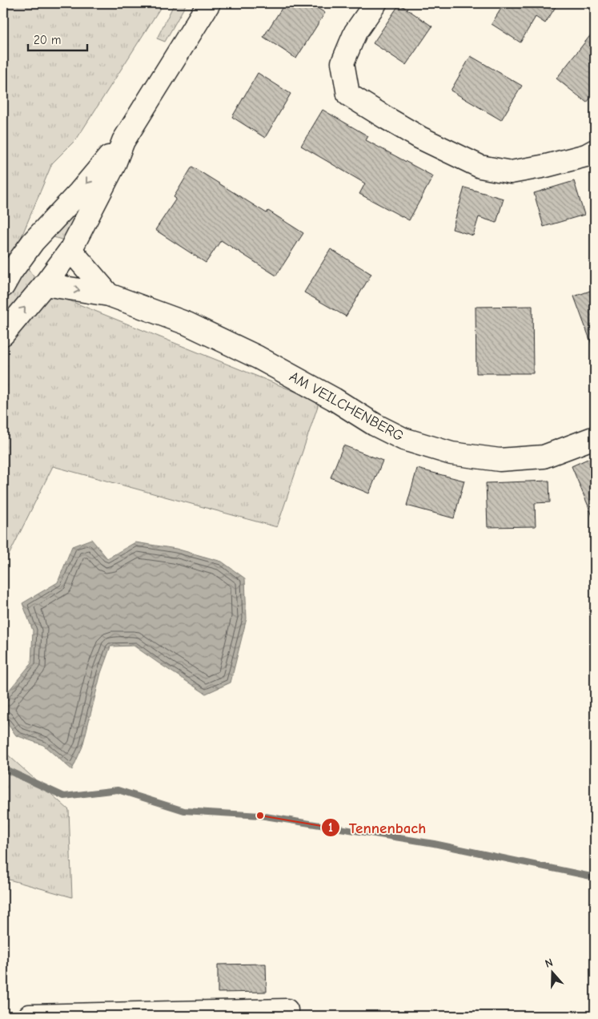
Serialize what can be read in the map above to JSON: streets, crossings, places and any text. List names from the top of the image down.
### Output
{
  "streets": {
    "street": ["AM VEILCHENBERG"]
  },
  "places": ["Tennenbach"],
  "scale_bar": "20 m",
  "north": "top"
}
